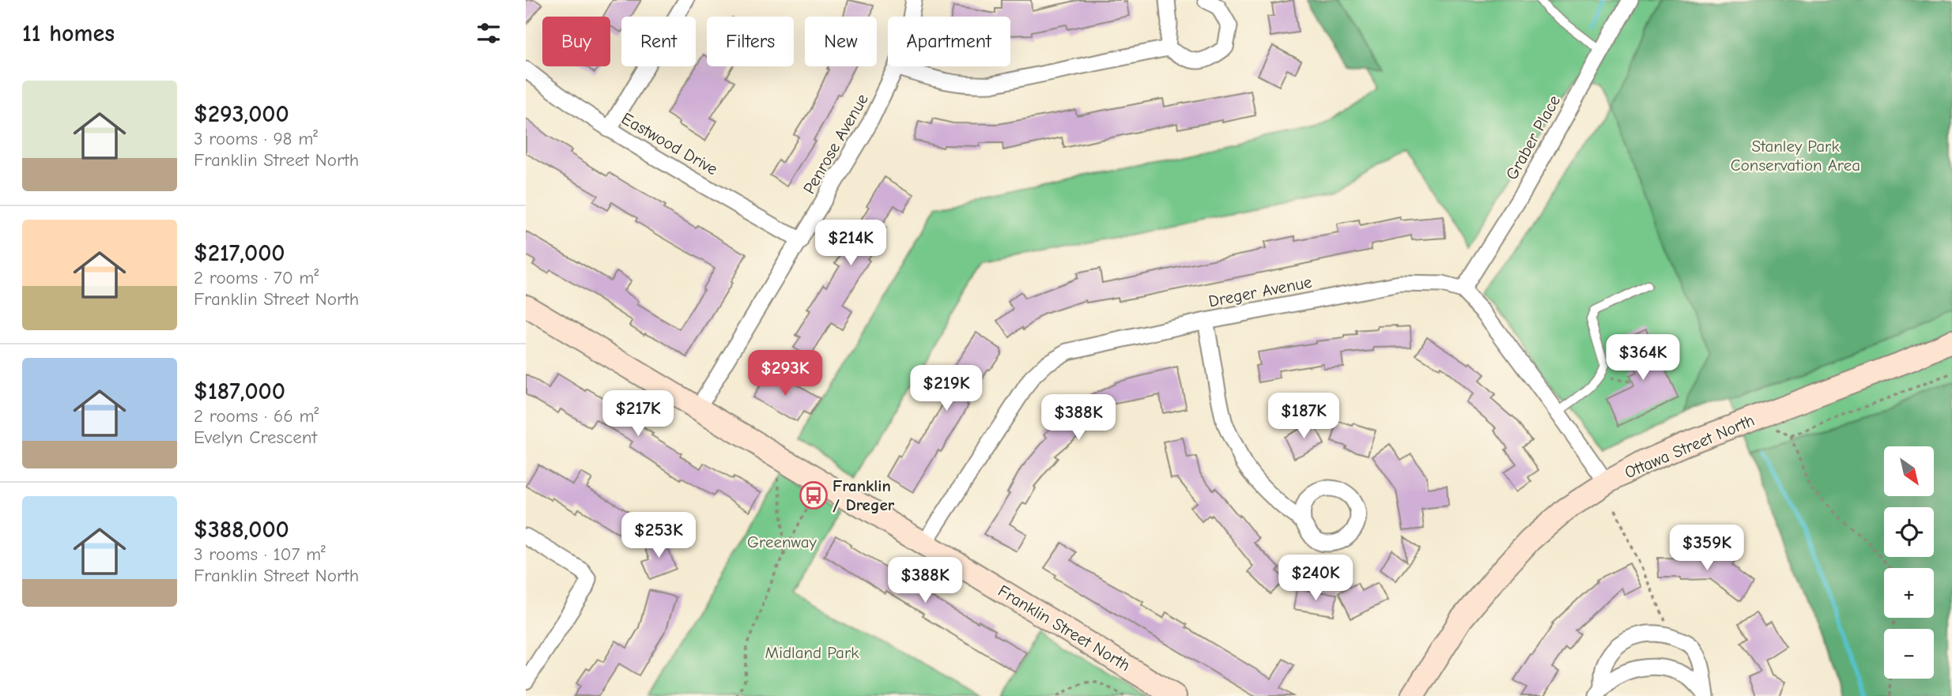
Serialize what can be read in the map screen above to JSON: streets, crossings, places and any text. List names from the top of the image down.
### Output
{
  "streets": {
    "street": [
      "Graber Place",
      "Eastwood Drive",
      "Penrose Avenue",
      "Dreger Avenue",
      "Ottawa Street North",
      "Franklin Street North"
    ]
  },
  "crossings": [
    ["Graber Place", "Dreger Avenue"],
    ["Eastwood Drive", "Penrose Avenue"],
    ["Penrose Avenue", "Franklin Street North"],
    ["Dreger Avenue", "Franklin Street North"]
  ],
  "parks": ["Stanley Park Conservation Area", "Greenway", "Midland Park"],
  "places": {
    "bus stop": ["Franklin / Dreger"]
  },
  "north": "bottom right",
  "page": {
    "heading": "11 homes",
    "chip": [
      "Buy",
      "Rent",
      "Filters",
      "New",
      "Apartment"
    ],
    "list": [
      {
        "name": "$293,000",
        "note": "3 rooms · 98 m² · Franklin Street North"
      },
      {
        "name": "$217,000",
        "note": "2 rooms · 70 m² · Franklin Street North"
      },
      {
        "name": "$187,000",
        "note": "2 rooms · 66 m² · Evelyn Crescent"
      },
      {
        "name": "$388,000",
        "note": "3 rooms · 107 m² · Franklin Street North"
      }
    ],
    "price": [
      "$214K",
      "$364K",
      "$293K",
      "$219K",
      "$217K",
      "$187K",
      "$388K",
      "$253K",
      "$359K",
      "$240K",
      "$388K"
    ],
    "map_buttons": ["+", "−"]
  }
}
